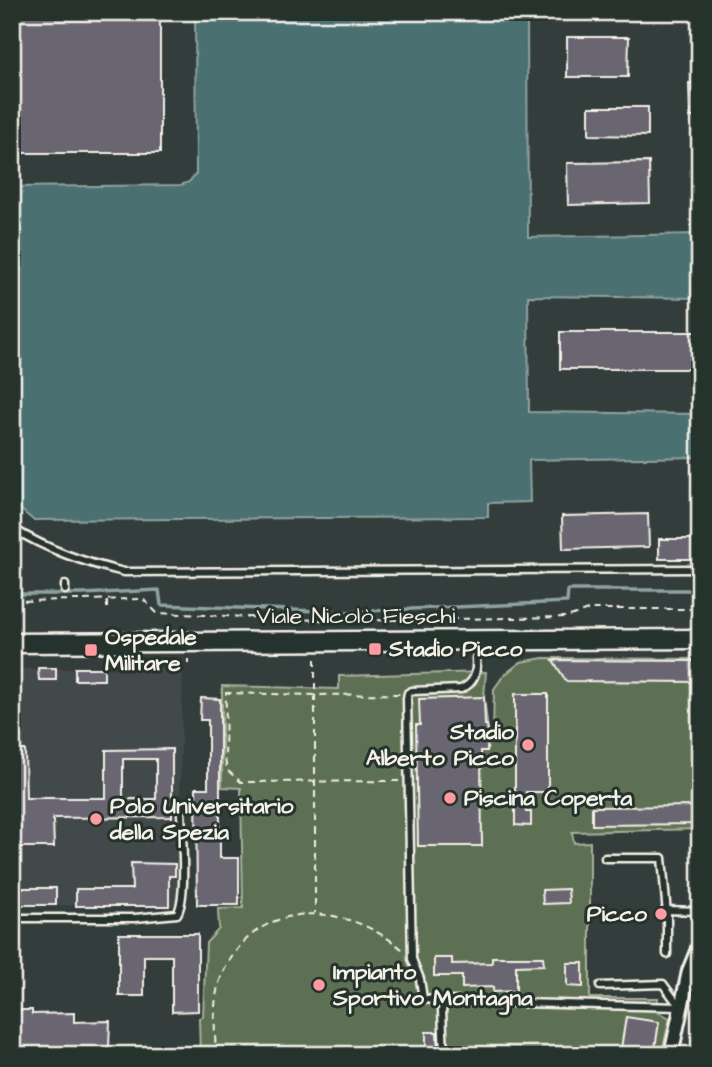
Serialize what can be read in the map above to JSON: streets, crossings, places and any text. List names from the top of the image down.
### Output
{
  "streets": {
    "main road": ["Viale Nicolò Fieschi"]
  },
  "places": {
    "transit": ["Stadio Picco", "Ospedale Militare"],
    "other": [
      "Stadio Alberto Picco",
      "Piscina Coperta",
      "Polo Universitario della Spezia",
      "Picco",
      "Impianto Sportivo Montagna"
    ]
  }
}
